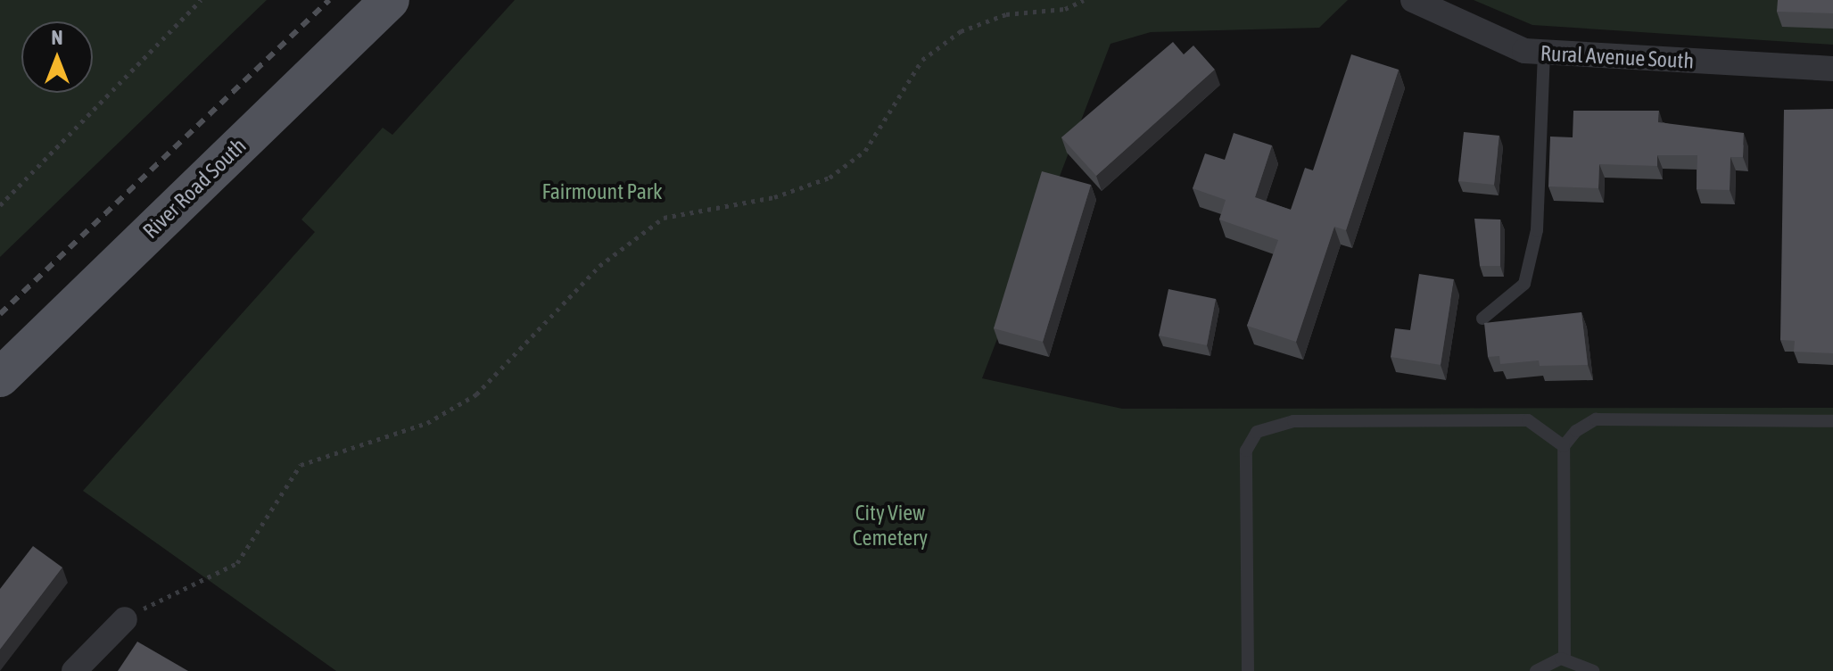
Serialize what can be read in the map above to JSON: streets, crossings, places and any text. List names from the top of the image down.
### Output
{
  "streets": {
    "main road": ["River Road South"],
    "street": ["Rural Avenue South"]
  },
  "parks": ["Fairmount Park", "City View Cemetery"],
  "north": "top"
}
